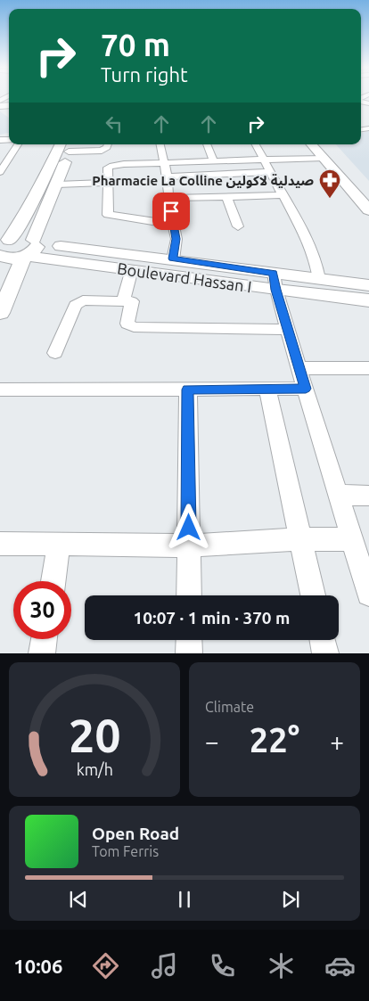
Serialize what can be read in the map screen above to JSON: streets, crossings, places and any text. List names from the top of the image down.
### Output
{
  "streets": {
    "main road": ["Boulevard Hassan I"]
  },
  "places": {
    "pharmacy": ["Pharmacie La Colline صيدلية لاكولين"]
  },
  "page": {
    "turn": ["70 m", "Turn right"],
    "limit": "30",
    "trip": "10:07 · 1 min · 370 m",
    "tile": "Climate",
    "heat": ["−", "22°", "+"],
    "song": ["Open Road", "Tom Ferris"],
    "tabs": "10:06",
    "gauge": ["20", "km/h"]
  }
}
